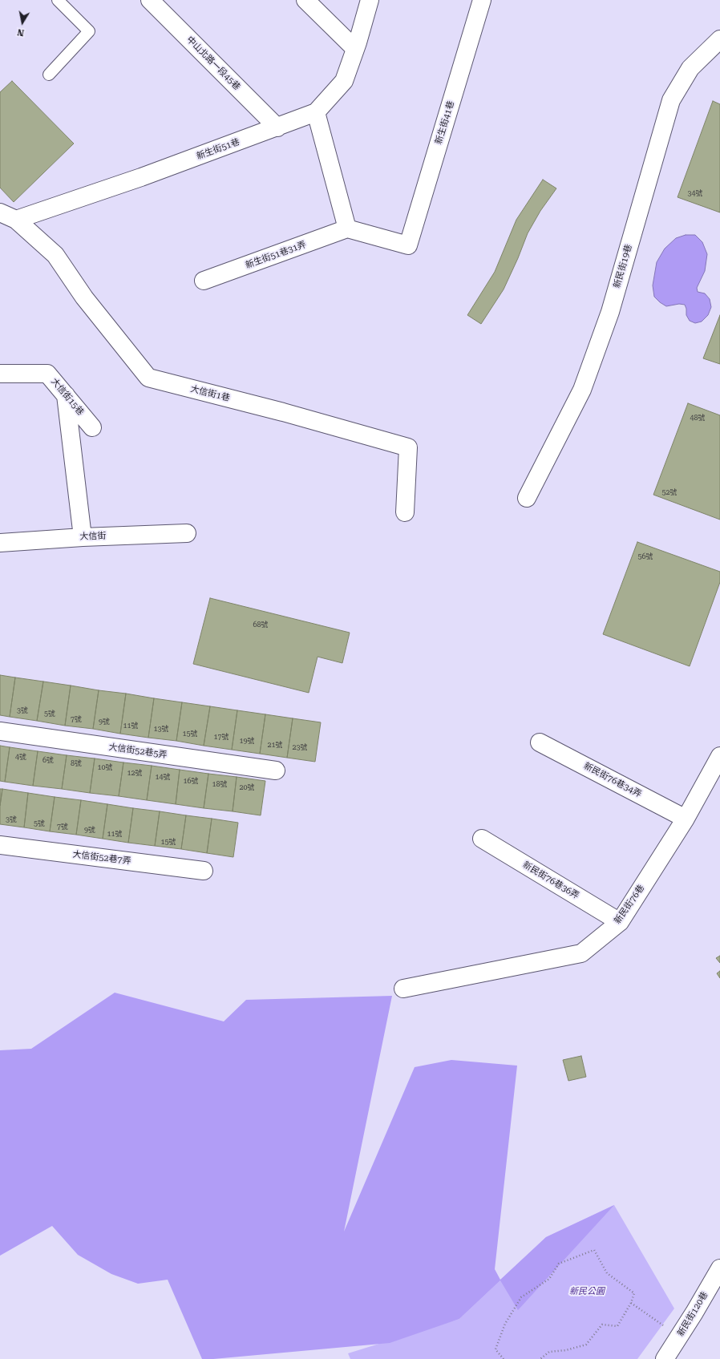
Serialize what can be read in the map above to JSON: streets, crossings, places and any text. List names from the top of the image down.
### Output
{
  "streets": {
    "street": [
      "中山北路一段45巷",
      "新生街41巷",
      "新生街51巷",
      "新生街51巷31弄",
      "新民街19巷",
      "大信街1巷",
      "大信街15巷",
      "大信街",
      "大信街52巷5弄",
      "新民街76巷34弄",
      "大信街52巷7弄",
      "新民街76巷36弄",
      "新民街76巷",
      "新民街120巷"
    ]
  },
  "crossings": [
    ["中山北路一段45巷", "新生街51巷"],
    ["新生街41巷", "新生街51巷31弄"],
    ["新生街51巷", "大信街1巷"],
    ["新民街76巷34弄", "新民街76巷"],
    ["新民街76巷36弄", "新民街76巷"]
  ],
  "parks": ["新民公園"],
  "house_numbers": [
    "34號",
    "48號",
    "52號",
    "56號",
    "68號",
    "3號",
    "5號",
    "7號",
    "9號",
    "11號",
    "13號",
    "15號",
    "17號",
    "19號",
    "21號",
    "23號",
    "4號",
    "6號",
    "8號",
    "10號",
    "12號",
    "14號",
    "16號",
    "18號",
    "20號",
    "3號",
    "5號",
    "7號",
    "9號",
    "11號",
    "15號"
  ],
  "north": "bottom"
}
